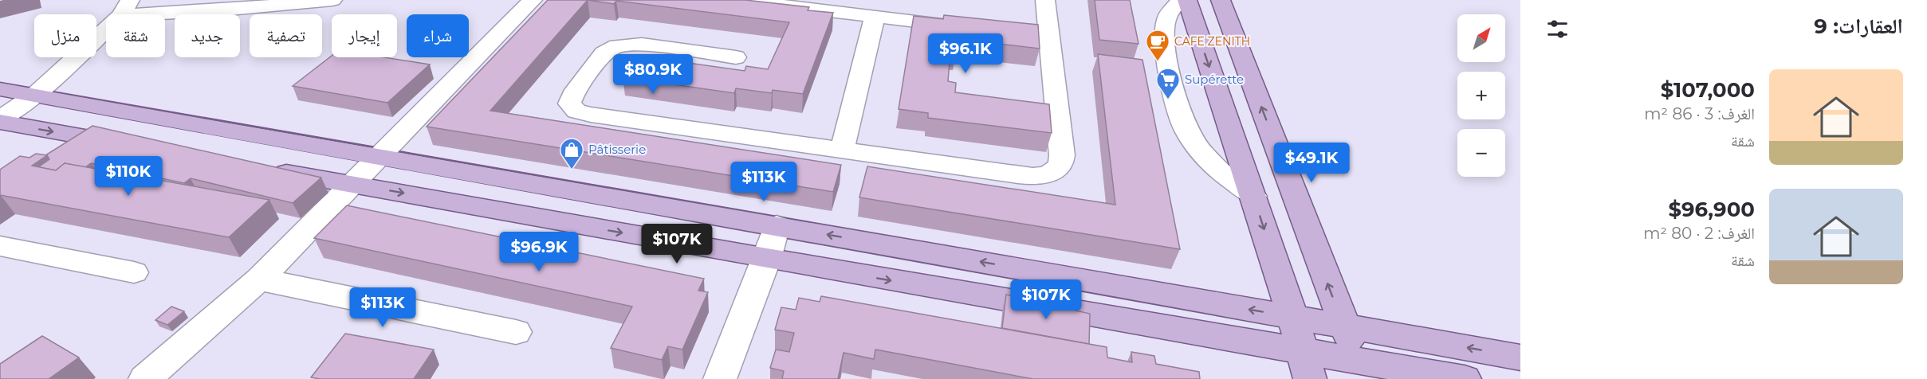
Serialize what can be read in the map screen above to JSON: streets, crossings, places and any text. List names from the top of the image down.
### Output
{
  "places": {
    "cafe": ["CAFE ZENITH"],
    "supermarket": ["Supérette"],
    "shop": ["Pâtisserie"]
  },
  "north": "top right",
  "page": {
    "heading": "العقارات: 9",
    "map_buttons": ["+", "−"],
    "chip": [
      "شراء",
      "إيجار",
      "تصفية",
      "جديد",
      "شقة",
      "منزل"
    ],
    "price": [
      "$96.1K",
      "$80.9K",
      "$49.1K",
      "$110K",
      "$113K",
      "$107K",
      "$96.9K",
      "$107K",
      "$113K"
    ],
    "list": [
      {
        "name": "$107,000",
        "note": "الغرف: 3 · 86 m² · شقة"
      },
      {
        "name": "$96,900",
        "note": "الغرف: 2 · 80 m² · شقة"
      }
    ]
  }
}
